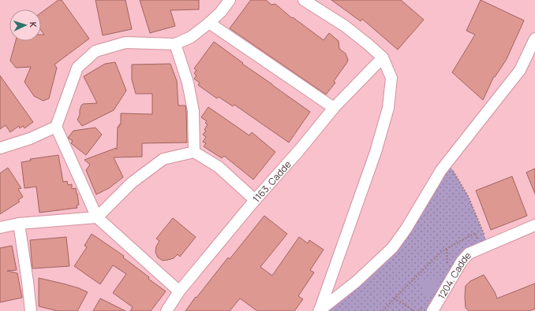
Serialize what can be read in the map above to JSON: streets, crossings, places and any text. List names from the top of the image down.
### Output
{
  "streets": {
    "street": ["1163. Cadde", "1204. Cadde"]
  },
  "north": "right"
}
